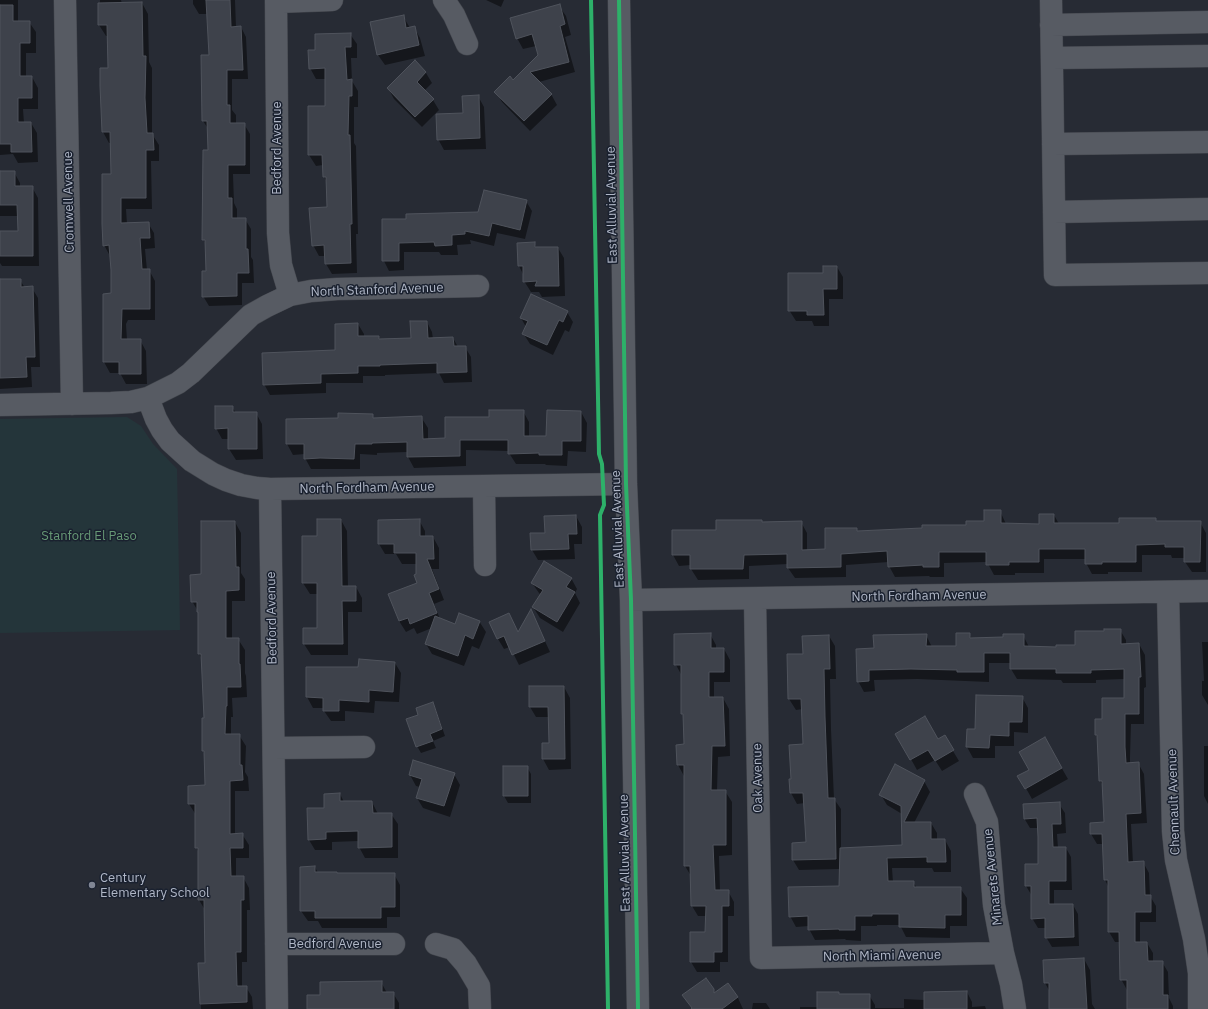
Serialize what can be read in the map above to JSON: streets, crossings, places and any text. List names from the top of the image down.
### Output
{
  "streets": {
    "street": [
      "Bedford Avenue",
      "Cromwell Avenue",
      "East Alluvial Avenue",
      "North Stanford Avenue",
      "North Fordham Avenue",
      "Oak Avenue",
      "Chennault Avenue",
      "Minarets Avenue",
      "North Miami Avenue"
    ]
  },
  "crossings": [
    ["Bedford Avenue", "North Stanford Avenue"],
    ["Bedford Avenue", "North Fordham Avenue"],
    ["Cromwell Avenue", "North Stanford Avenue"],
    ["East Alluvial Avenue", "North Fordham Avenue"],
    ["North Stanford Avenue", "North Fordham Avenue"],
    ["North Fordham Avenue", "Oak Avenue"],
    ["North Fordham Avenue", "Chennault Avenue"],
    ["Oak Avenue", "North Miami Avenue"],
    ["Minarets Avenue", "North Miami Avenue"]
  ],
  "parks": ["Stanford El Paso"],
  "places": ["Century Elementary School"]
}
